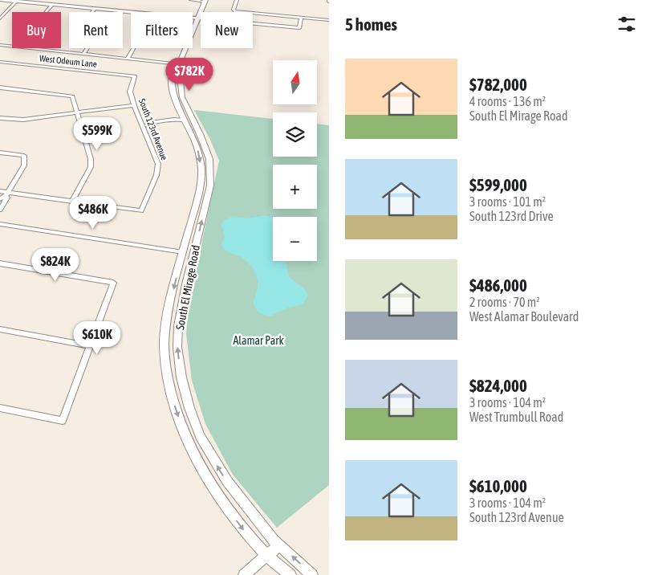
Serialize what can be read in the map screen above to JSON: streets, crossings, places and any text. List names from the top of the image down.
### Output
{
  "streets": {
    "main road": ["South El Mirage Road"],
    "street": ["West Odeum Lane", "South 123rd Avenue"]
  },
  "crossings": [
    ["West Odeum Lane", "South 123rd Avenue"]
  ],
  "parks": ["Alamar Park"],
  "north": "top",
  "page": {
    "heading": "5 homes",
    "chip": [
      "Buy",
      "Rent",
      "Filters",
      "New"
    ],
    "list": [
      {
        "name": "$782,000",
        "note": "4 rooms · 136 m² · South El Mirage Road"
      },
      {
        "name": "$599,000",
        "note": "3 rooms · 101 m² · South 123rd Drive"
      },
      {
        "name": "$486,000",
        "note": "2 rooms · 70 m² · West Alamar Boulevard"
      },
      {
        "name": "$824,000",
        "note": "3 rooms · 104 m² · West Trumbull Road"
      },
      {
        "name": "$610,000",
        "note": "3 rooms · 104 m² · South 123rd Avenue"
      }
    ],
    "price": [
      "$782K",
      "$599K",
      "$486K",
      "$824K",
      "$610K"
    ],
    "map_buttons": ["+", "−"]
  }
}
